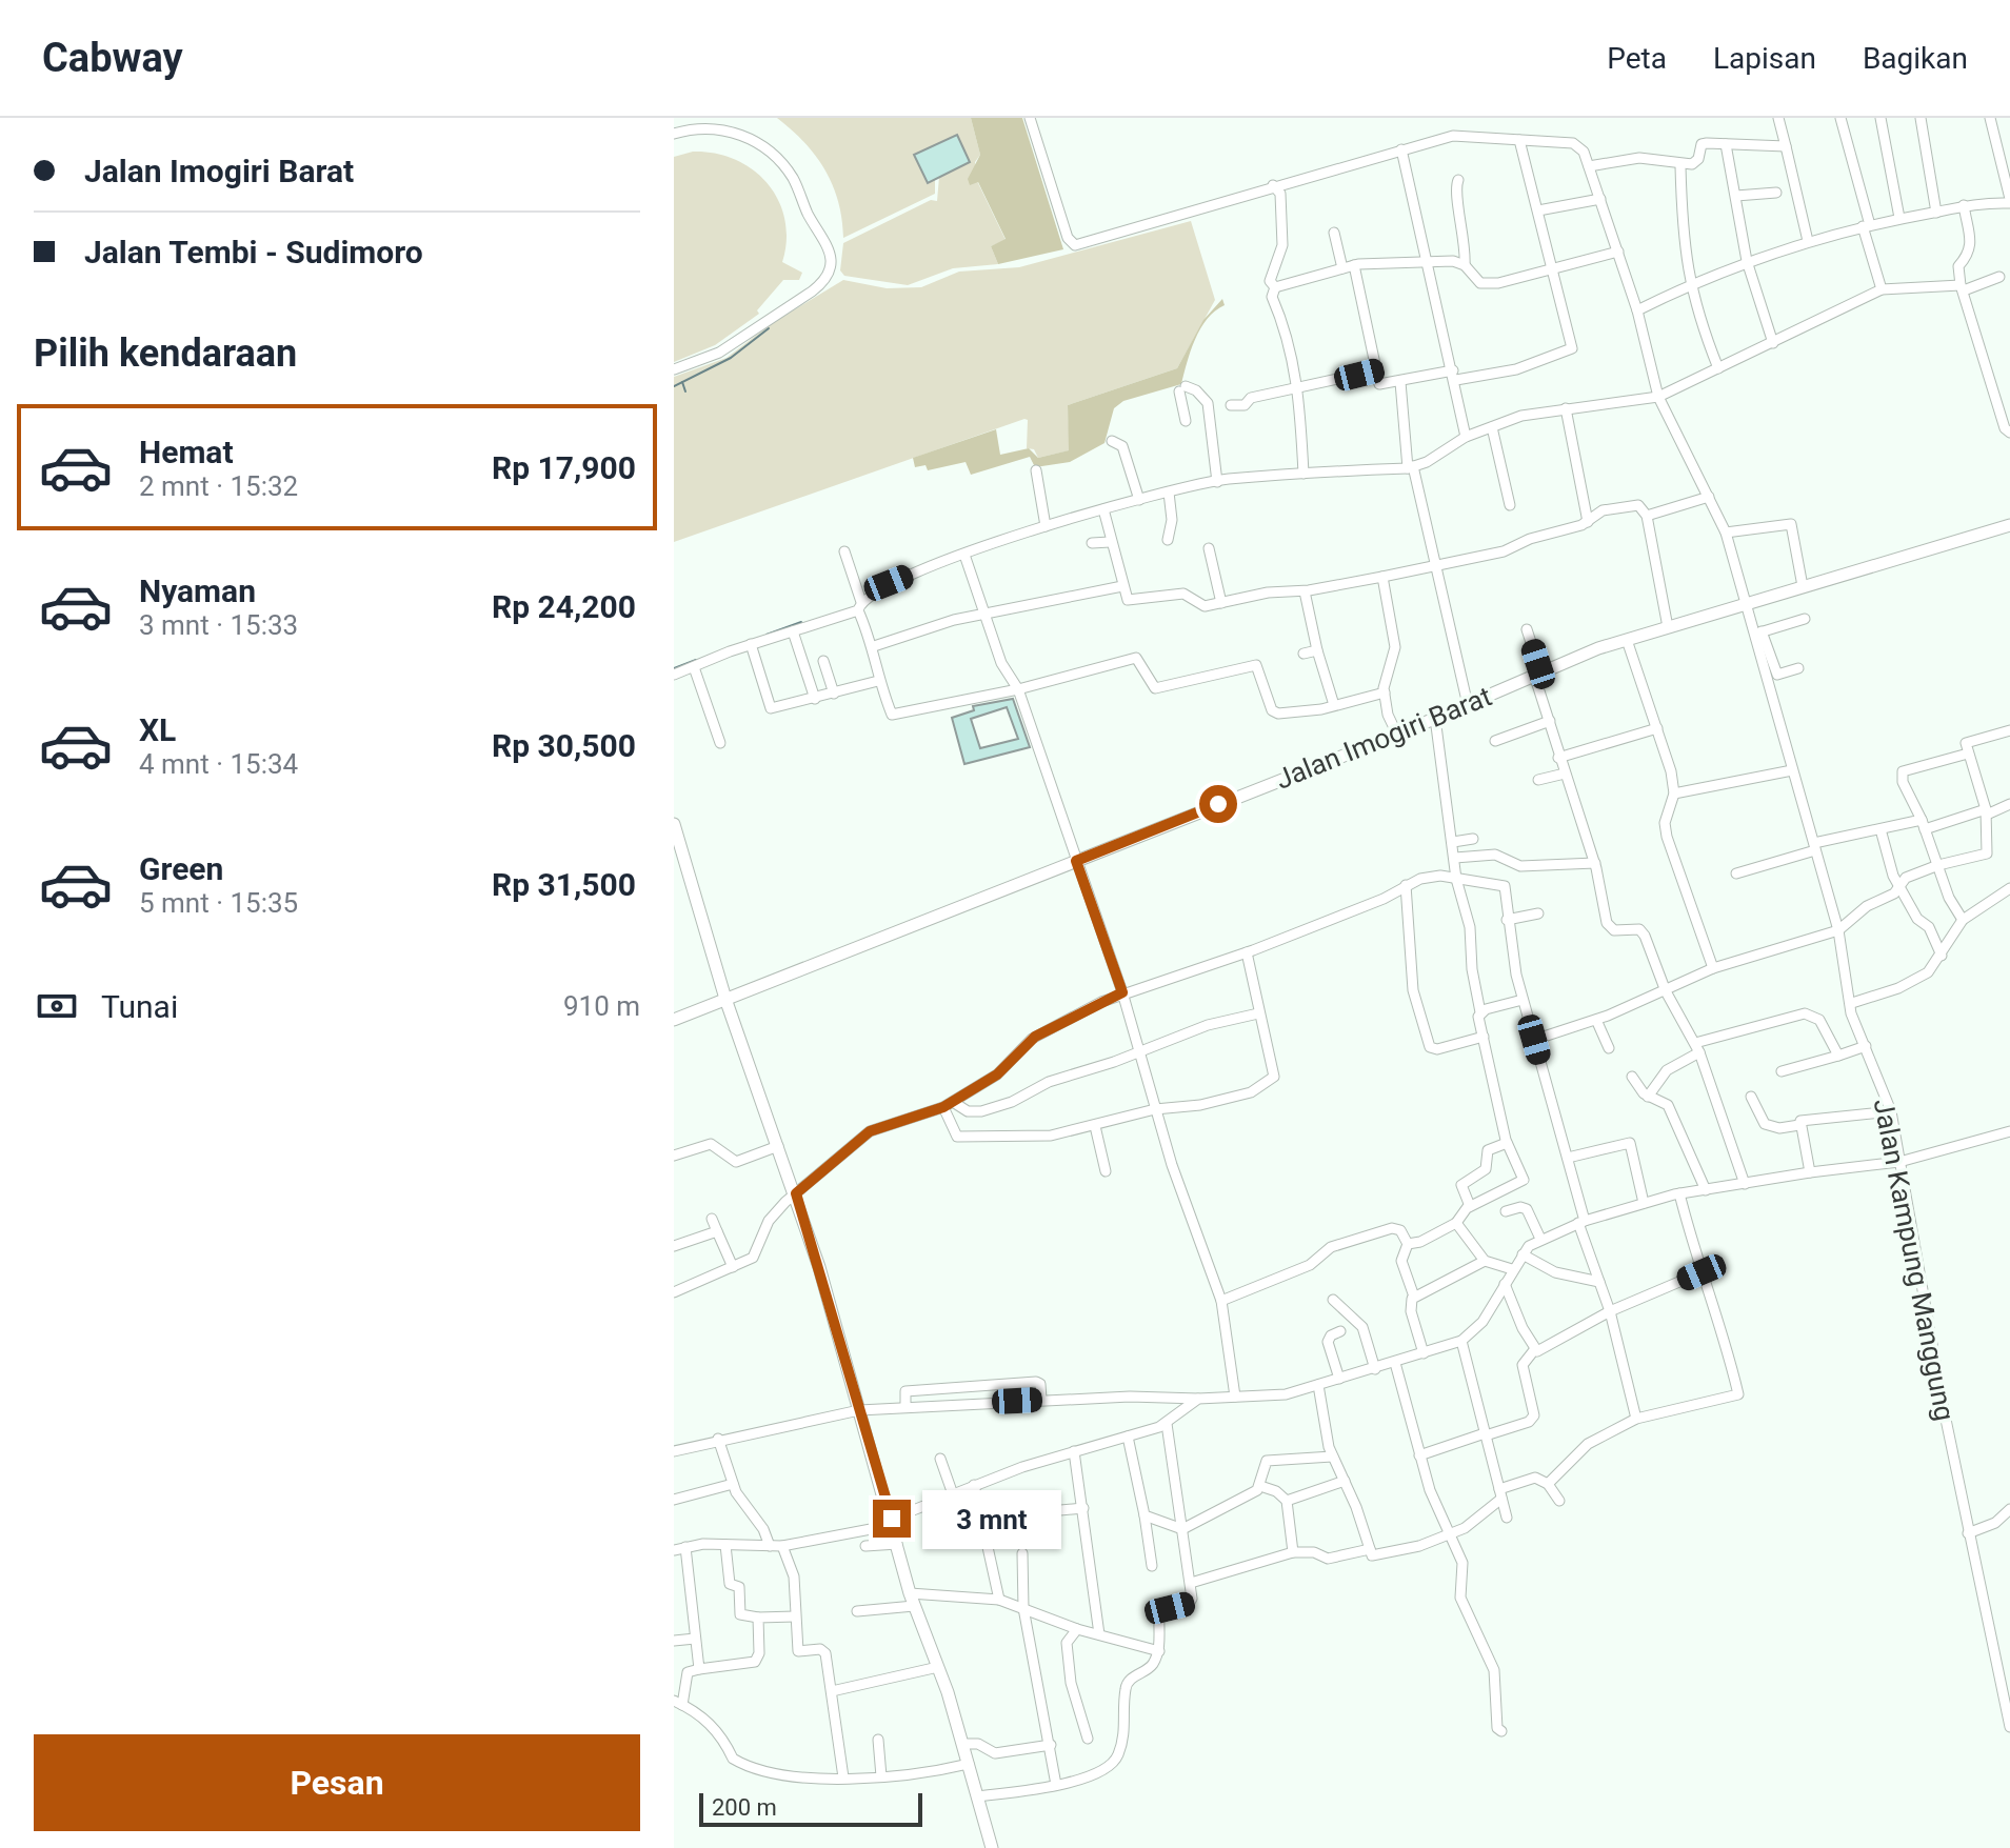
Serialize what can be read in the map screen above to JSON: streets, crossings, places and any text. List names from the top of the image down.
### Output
{
  "streets": {
    "main road": ["Jalan Imogiri Barat"],
    "street": ["Jalan Kampung Manggung"]
  },
  "crossings": [
    ["Jalan Imogiri Barat", "Jalan Kampung Manggung"]
  ],
  "scale_bar": "200 m",
  "page": {
    "header": "Cabway",
    "nav": ["Peta", "Lapisan", "Bagikan"],
    "banner": ["Jalan Imogiri Barat", "Jalan Tembi - Sudimoro"],
    "heading": "Pilih kendaraan",
    "list": [
      {
        "name": "Hemat",
        "note": "2 mnt · 15:32",
        "value": "Rp 17,900"
      },
      {
        "name": "Nyaman",
        "note": "3 mnt · 15:33",
        "value": "Rp 24,200"
      },
      {
        "name": "XL",
        "note": "4 mnt · 15:34",
        "value": "Rp 30,500"
      },
      {
        "name": "Green",
        "note": "5 mnt · 15:35",
        "value": "Rp 31,500"
      }
    ],
    "pay": ["Tunai", "910 m"],
    "bubble": "3 mnt",
    "buttons": "Pesan",
    "scale": "200 m"
  }
}
